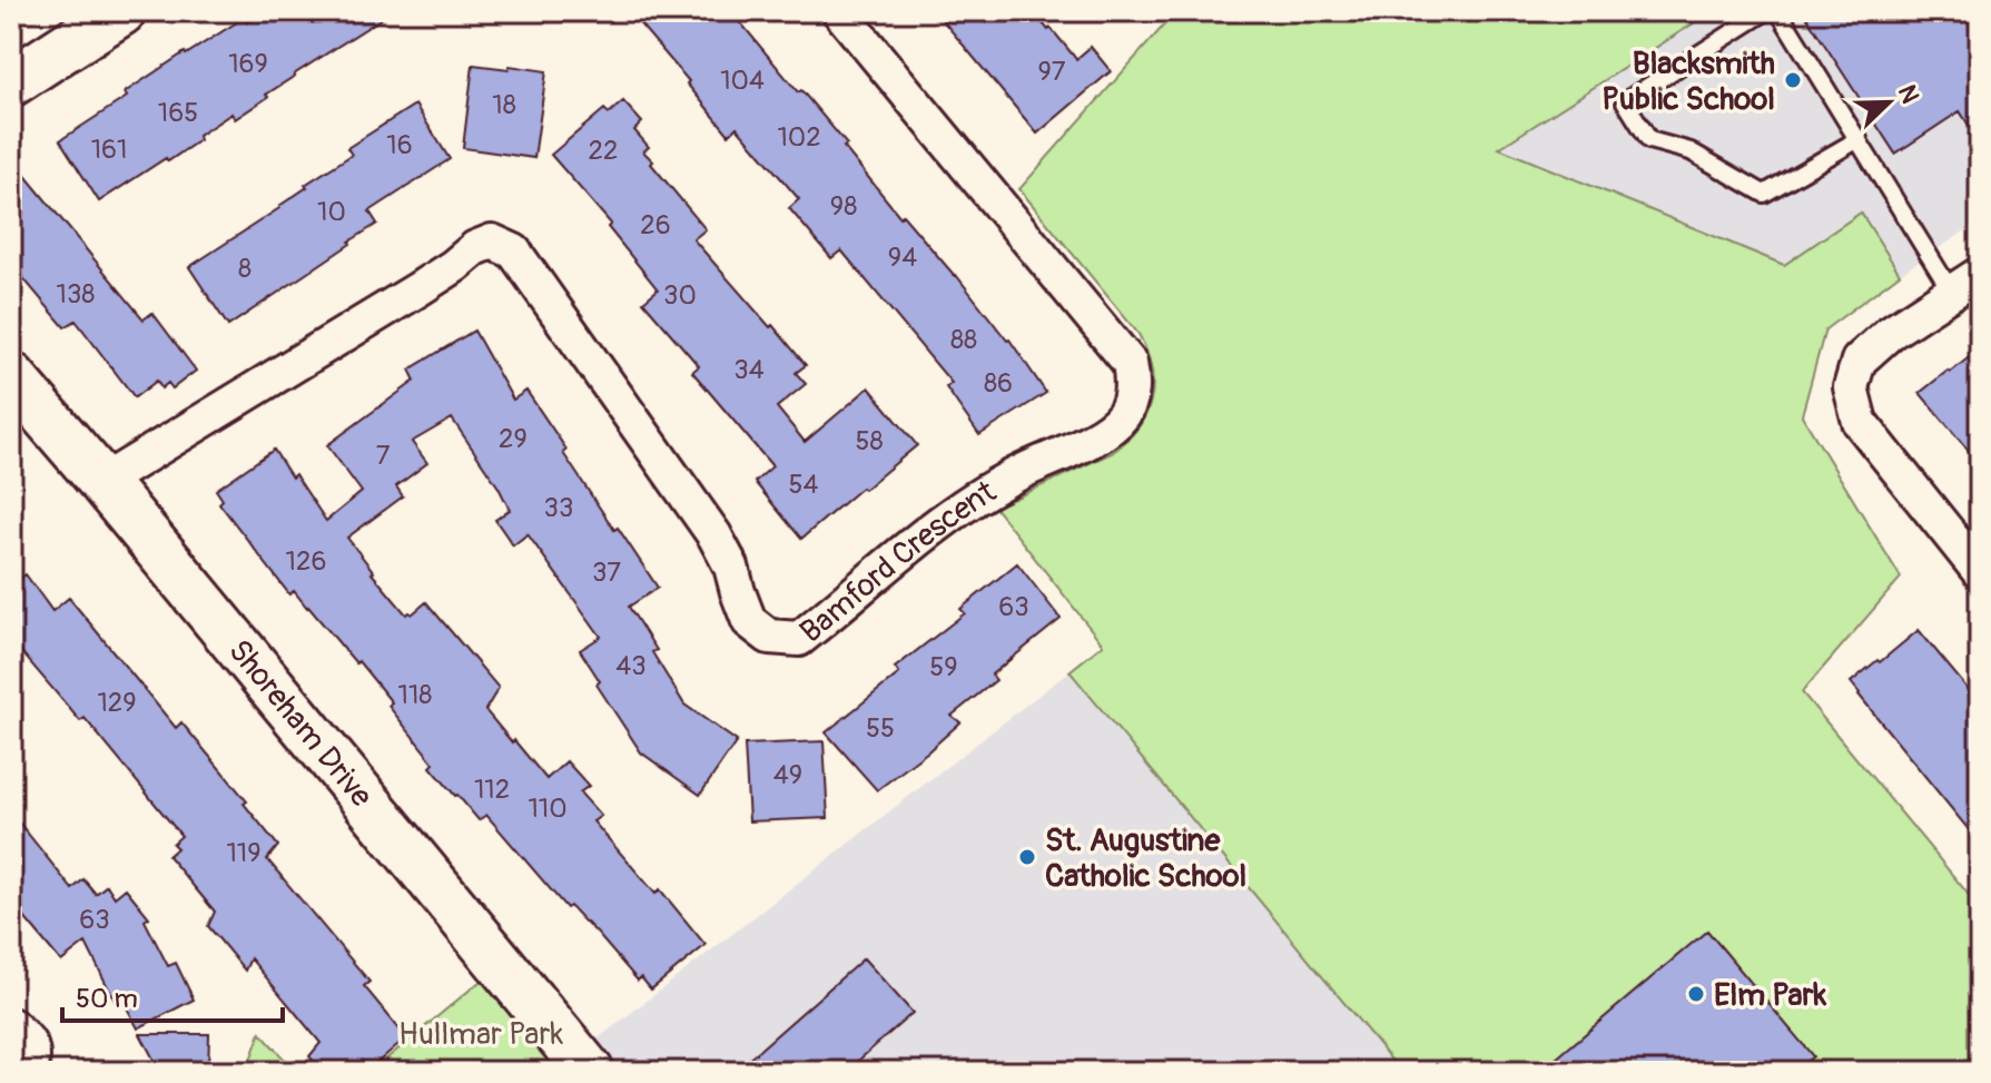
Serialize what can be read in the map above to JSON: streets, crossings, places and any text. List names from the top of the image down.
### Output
{
  "streets": {
    "street": ["Bamford Crescent", "Shoreham Drive"]
  },
  "crossings": [
    ["Bamford Crescent", "Shoreham Drive"]
  ],
  "parks": ["Hullmar Park"],
  "places": ["Blacksmith Public School", "St. Augustine Catholic School", "Elm Park"],
  "house_numbers": [
    "169",
    "97",
    "104",
    "18",
    "165",
    "102",
    "16",
    "161",
    "22",
    "98",
    "10",
    "26",
    "94",
    "8",
    "138",
    "30",
    "88",
    "34",
    "86",
    "29",
    "58",
    "7",
    "54",
    "33",
    "126",
    "37",
    "63",
    "43",
    "59",
    "118",
    "129",
    "55",
    "49",
    "112",
    "110",
    "119",
    "63"
  ],
  "scale_bar": "50 m",
  "north": "top right"
}
